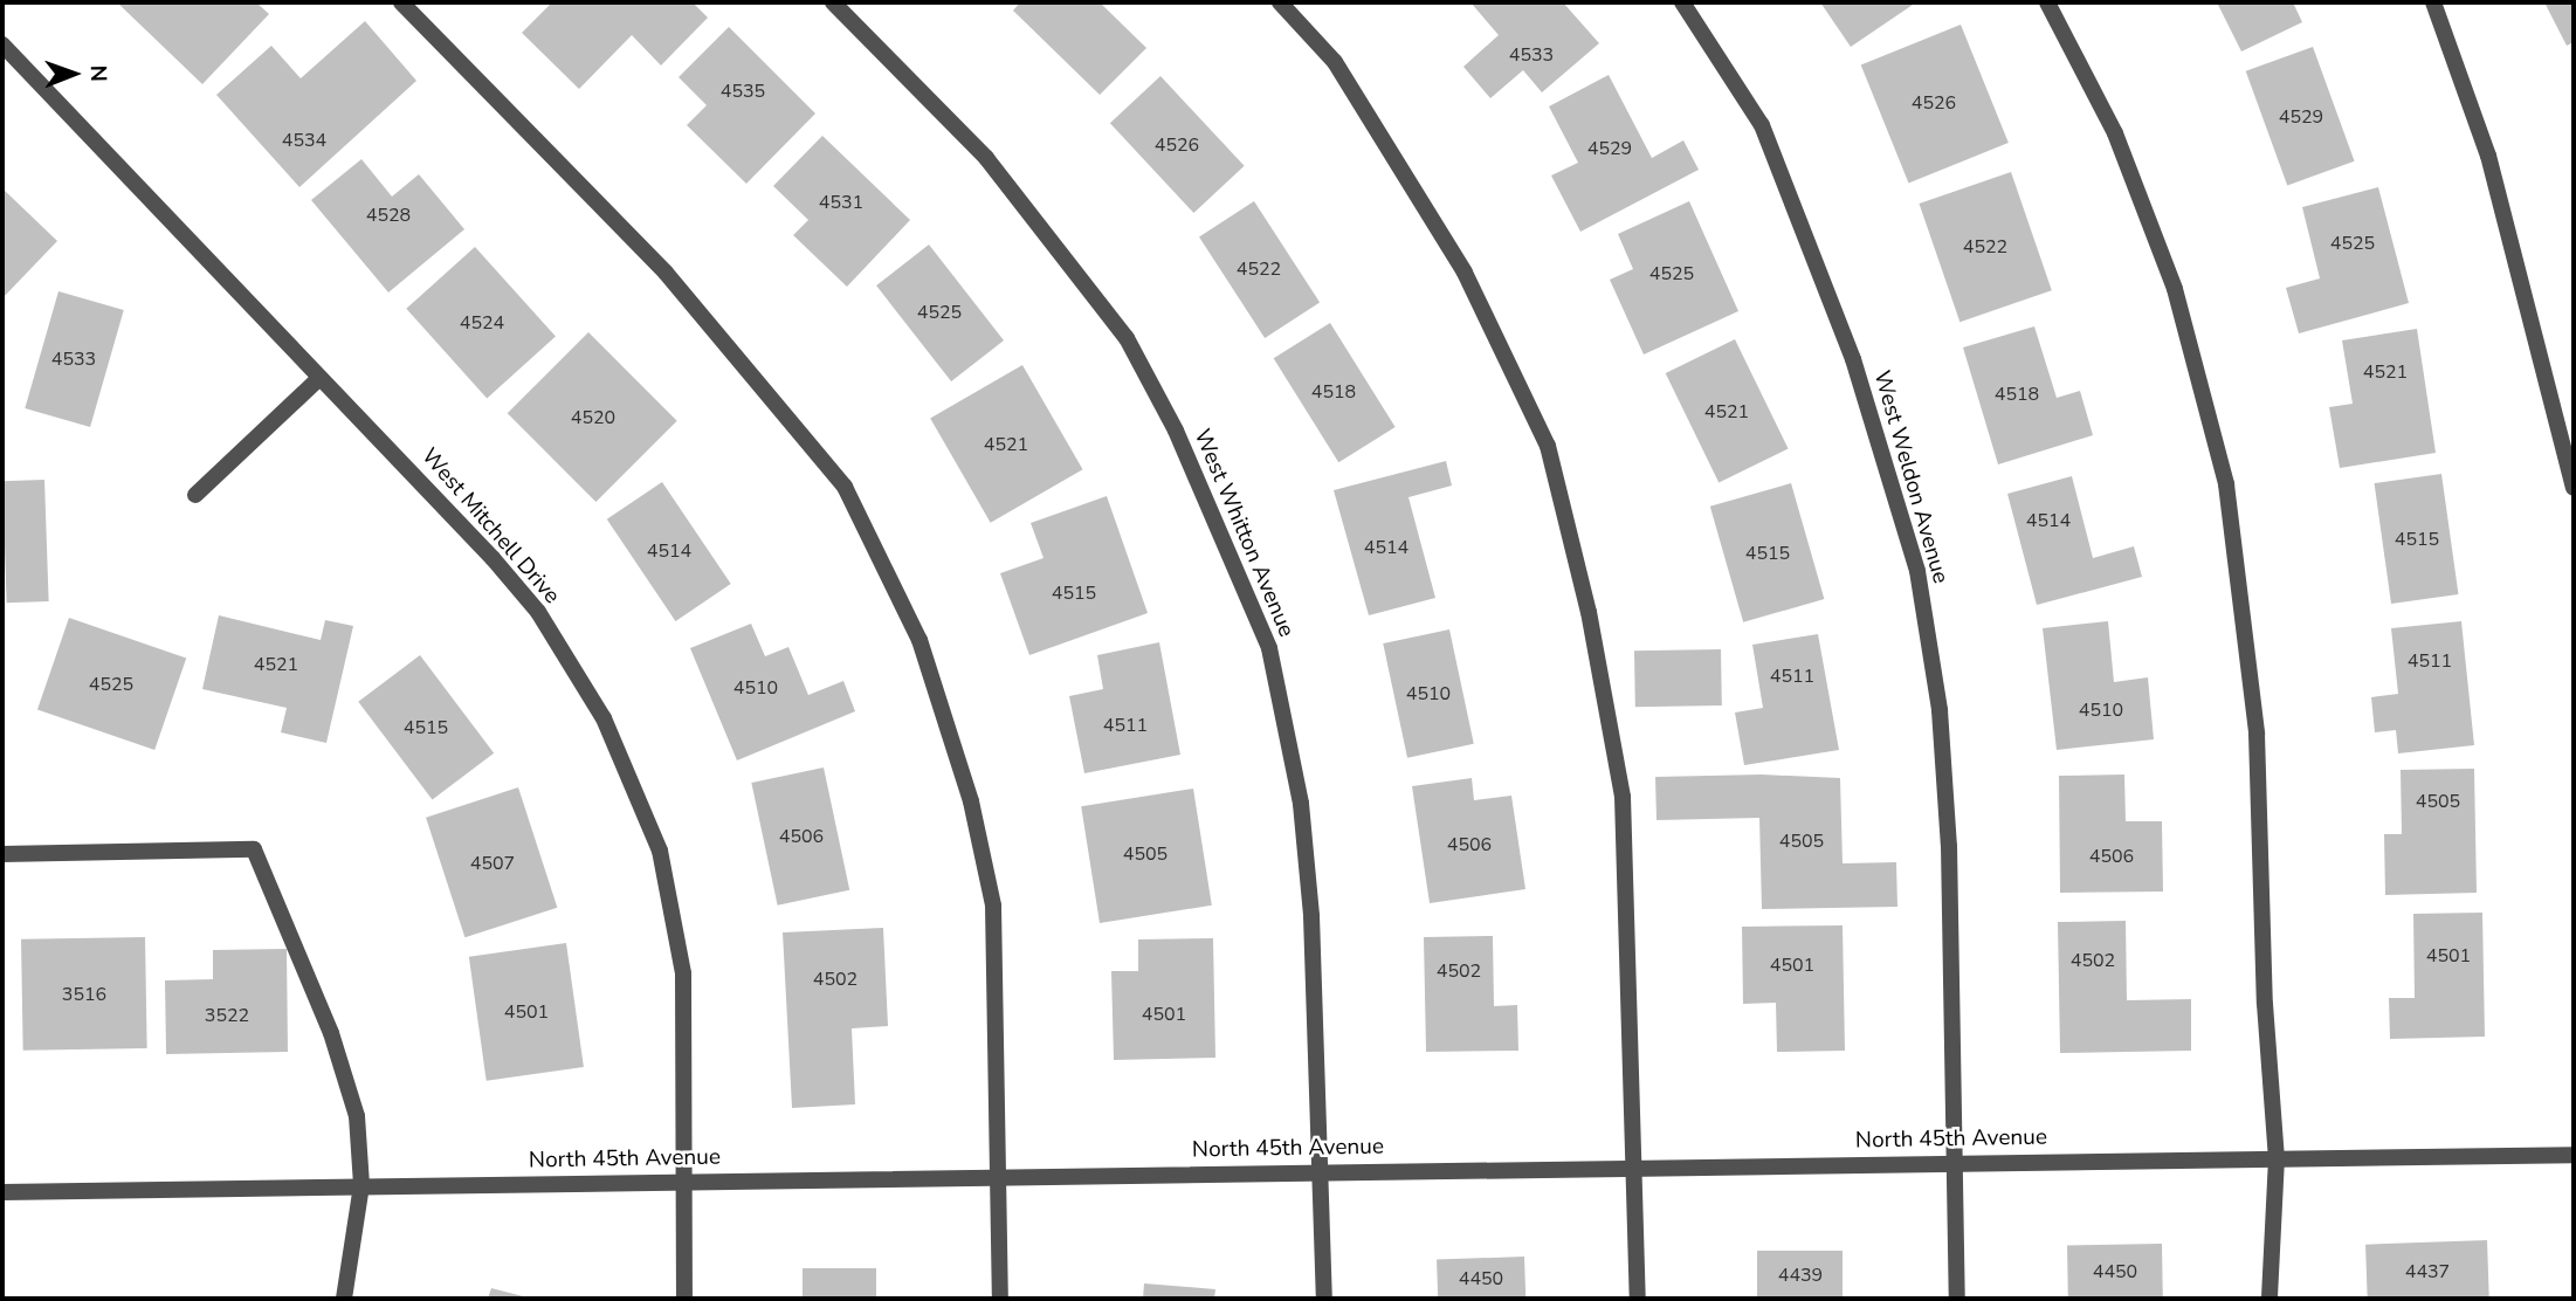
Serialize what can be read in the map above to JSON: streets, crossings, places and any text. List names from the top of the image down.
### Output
{
  "streets": {
    "street": [
      "West Weldon Avenue",
      "West Mitchell Drive",
      "West Whitton Avenue",
      "North 45th Avenue"
    ]
  },
  "crossings": [
    ["West Weldon Avenue", "North 45th Avenue"],
    ["West Mitchell Drive", "North 45th Avenue"],
    ["West Whitton Avenue", "North 45th Avenue"]
  ],
  "house_numbers": [
    "4533",
    "4535",
    "4526",
    "4529",
    "4534",
    "4526",
    "4529",
    "4531",
    "4528",
    "4525",
    "4522",
    "4522",
    "4525",
    "4525",
    "4524",
    "4533",
    "4521",
    "4518",
    "4518",
    "4521",
    "4520",
    "4521",
    "4514",
    "4515",
    "4514",
    "4514",
    "4515",
    "4515",
    "4511",
    "4521",
    "4511",
    "4525",
    "4510",
    "4510",
    "4510",
    "4511",
    "4515",
    "4505",
    "4506",
    "4505",
    "4506",
    "4505",
    "4506",
    "4507",
    "4501",
    "4502",
    "4501",
    "4502",
    "4502",
    "3516",
    "4501",
    "4501",
    "3522",
    "4450",
    "4437",
    "4439",
    "4450"
  ],
  "north": "right"
}
